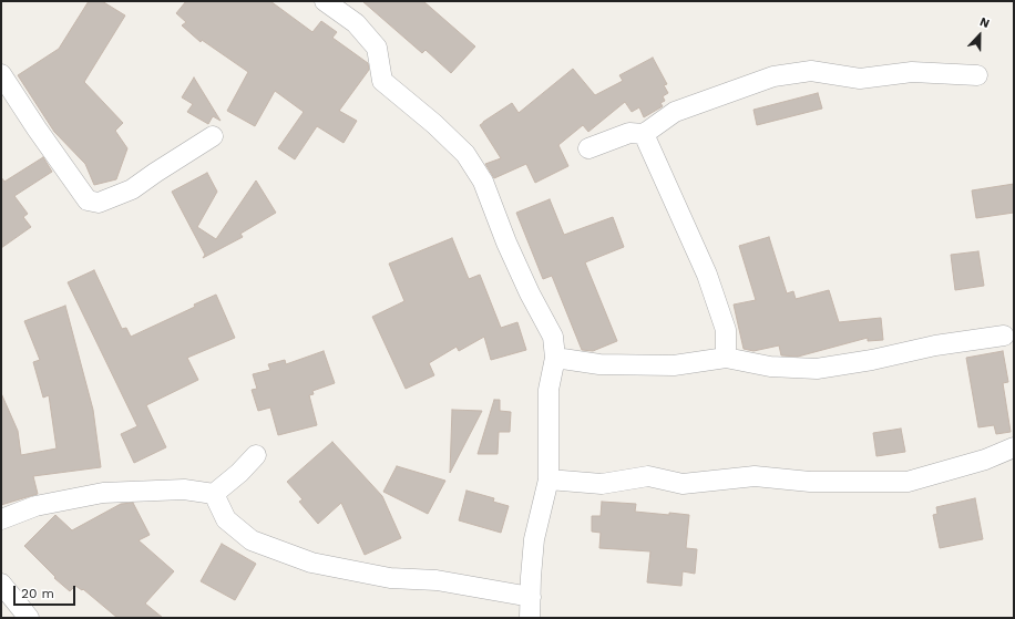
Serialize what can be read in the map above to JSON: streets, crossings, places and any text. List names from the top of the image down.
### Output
{
  "scale_bar": "20 m",
  "north": "top"
}
